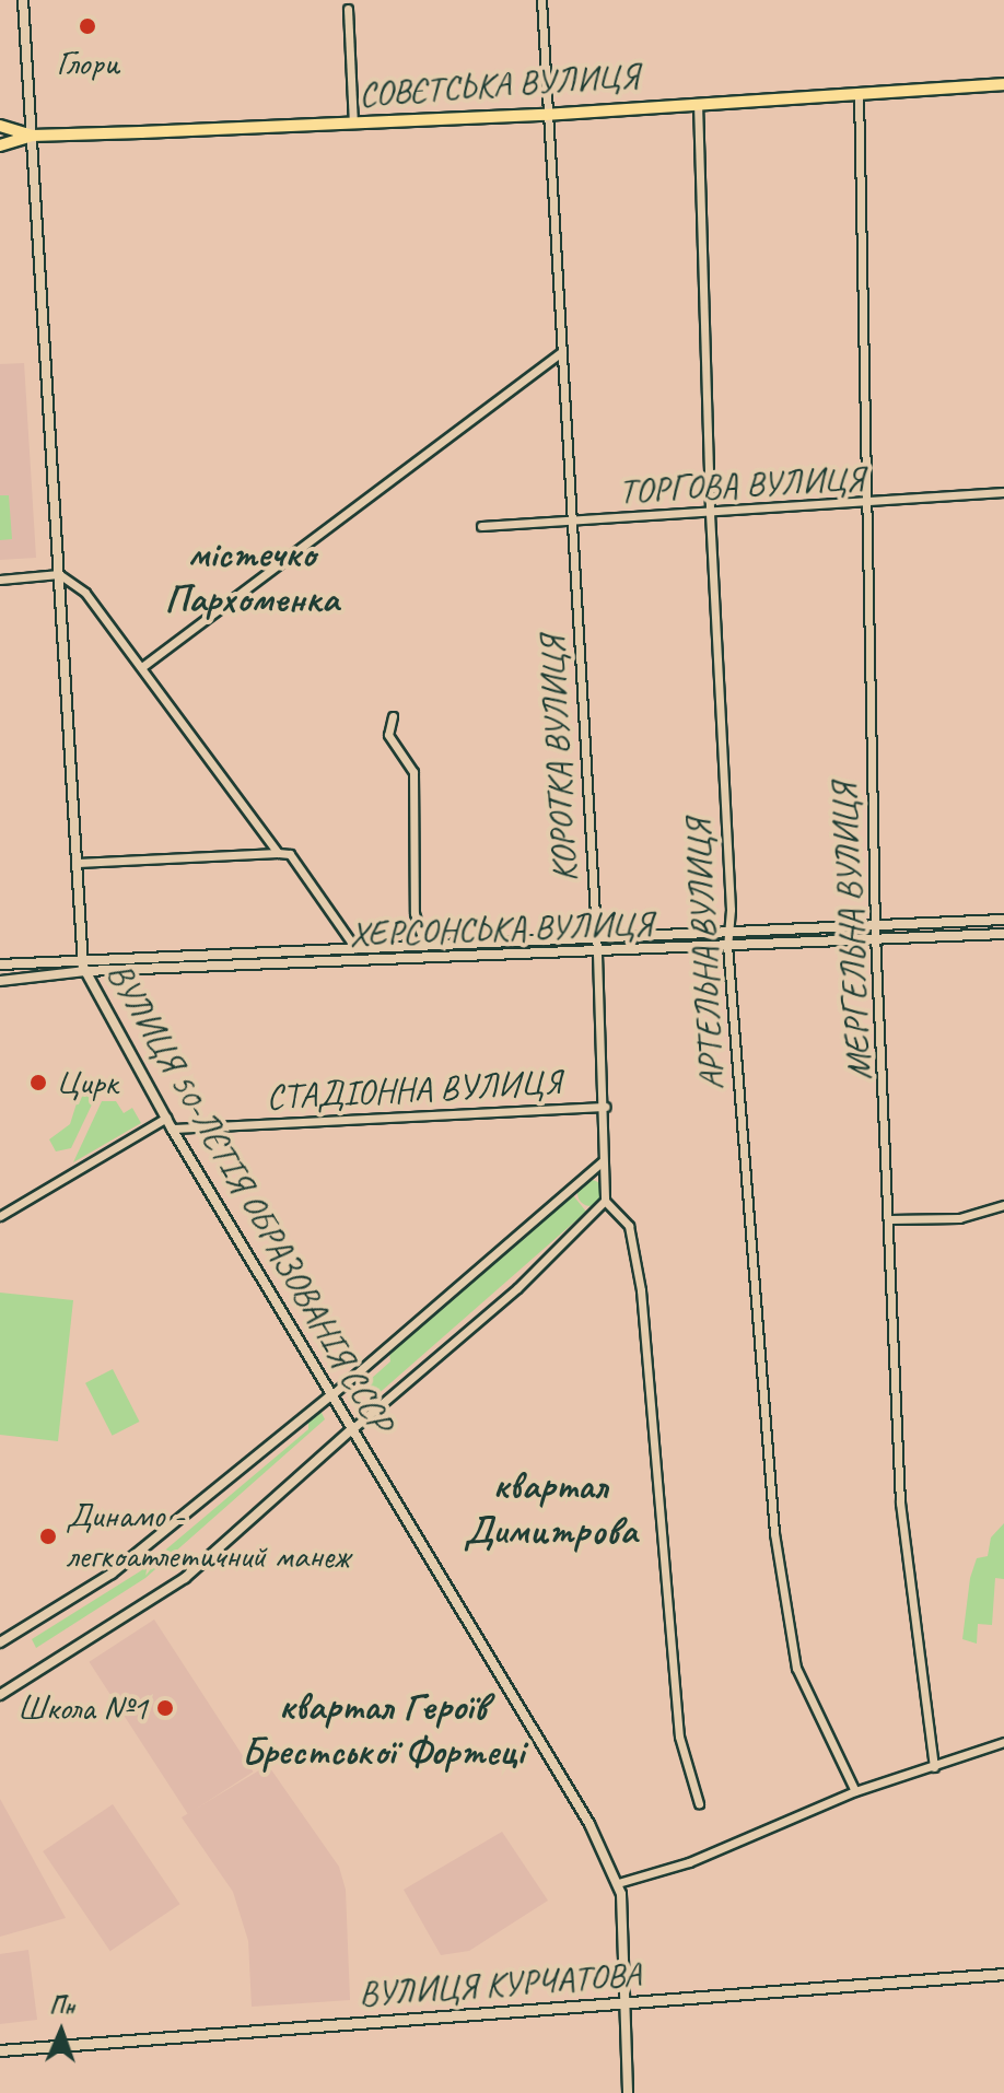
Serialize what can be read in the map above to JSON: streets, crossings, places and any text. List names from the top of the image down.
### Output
{
  "streets": {
    "main road": ["СОВЄТСЬКА ВУЛИЦЯ", "ВУЛИЦЯ КУРЧАТОВА"],
    "street": [
      "ТОРГОВА ВУЛИЦЯ",
      "КОРОТКА ВУЛИЦЯ",
      "ХЕРСОНСЬКА ВУЛИЦЯ",
      "МЕРГЕЛЬНА ВУЛИЦЯ",
      "АРТЕЛЬНА ВУЛИЦЯ",
      "СТАДІОННА ВУЛИЦЯ",
      "ВУЛИЦЯ 50-ЛЄТІЯ ОБРАЗОВАНІЯ СССР"
    ]
  },
  "crossings": [
    ["СОВЄТСЬКА ВУЛИЦЯ", "КОРОТКА ВУЛИЦЯ"],
    ["СОВЄТСЬКА ВУЛИЦЯ", "МЕРГЕЛЬНА ВУЛИЦЯ"],
    ["СОВЄТСЬКА ВУЛИЦЯ", "АРТЕЛЬНА ВУЛИЦЯ"],
    ["СОВЄТСЬКА ВУЛИЦЯ", "ВУЛИЦЯ 50-ЛЄТІЯ ОБРАЗОВАНІЯ СССР"],
    ["ТОРГОВА ВУЛИЦЯ", "КОРОТКА ВУЛИЦЯ"],
    ["ТОРГОВА ВУЛИЦЯ", "МЕРГЕЛЬНА ВУЛИЦЯ"],
    ["ТОРГОВА ВУЛИЦЯ", "АРТЕЛЬНА ВУЛИЦЯ"],
    ["КОРОТКА ВУЛИЦЯ", "ХЕРСОНСЬКА ВУЛИЦЯ"],
    ["КОРОТКА ВУЛИЦЯ", "СТАДІОННА ВУЛИЦЯ"],
    ["ХЕРСОНСЬКА ВУЛИЦЯ", "МЕРГЕЛЬНА ВУЛИЦЯ"],
    ["ХЕРСОНСЬКА ВУЛИЦЯ", "АРТЕЛЬНА ВУЛИЦЯ"],
    ["ХЕРСОНСЬКА ВУЛИЦЯ", "ВУЛИЦЯ 50-ЛЄТІЯ ОБРАЗОВАНІЯ СССР"],
    ["СТАДІОННА ВУЛИЦЯ", "ВУЛИЦЯ 50-ЛЄТІЯ ОБРАЗОВАНІЯ СССР"],
    ["ВУЛИЦЯ 50-ЛЄТІЯ ОБРАЗОВАНІЯ СССР", "ВУЛИЦЯ КУРЧАТОВА"]
  ],
  "districts": ["містечко Пархоменка", "квартал Димитрова", "квартал Героїв Брестської Фортеці"],
  "places": [
    "Глори",
    "Цирк",
    "Динамо - легкоатлетичний манеж",
    "Школа №1"
  ],
  "north": "top"
}
